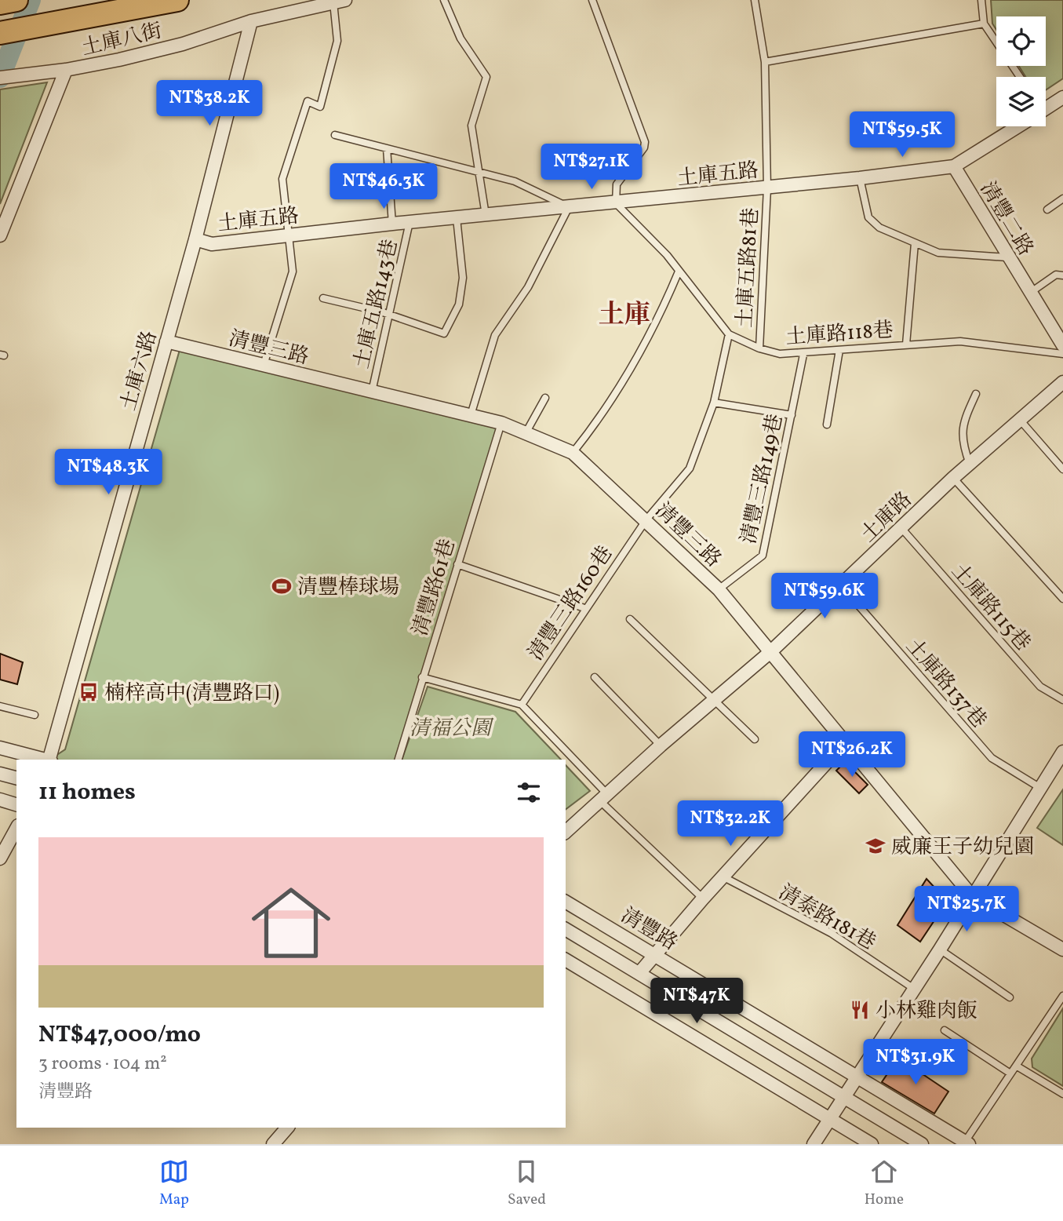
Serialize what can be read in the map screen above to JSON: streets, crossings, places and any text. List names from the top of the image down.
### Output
{
  "streets": {
    "street": [
      "土庫八街",
      "土庫五路",
      "清豐二路",
      "清豐三路",
      "土庫六路",
      "土庫路",
      "清豐路"
    ],
    "lane": [
      "土庫五路81巷",
      "土庫五路143巷",
      "土庫路118巷",
      "清豐三路149巷",
      "清豐路61巷",
      "清豐三路160巷",
      "土庫路115巷",
      "土庫路137巷",
      "清泰路181巷"
    ]
  },
  "crossings": [
    ["土庫八街", "土庫六路"],
    ["土庫五路", "清豐二路"],
    ["土庫五路", "土庫五路81巷"],
    ["土庫五路", "土庫五路143巷"],
    ["土庫五路", "土庫路118巷"],
    ["土庫五路", "土庫六路"],
    ["土庫五路81巷", "土庫路118巷"],
    ["土庫五路143巷", "清豐三路"],
    ["土庫路118巷", "清豐三路149巷"],
    ["土庫路118巷", "清豐三路160巷"],
    ["清豐三路", "土庫六路"],
    ["清豐三路", "清豐三路149巷"],
    ["清豐三路", "土庫路"],
    ["清豐三路", "清豐路61巷"],
    ["清豐三路", "清豐三路160巷"],
    ["土庫路", "土庫路115巷"],
    ["土庫路", "土庫路137巷"]
  ],
  "districts": ["土庫"],
  "parks": ["清福公園"],
  "places": {
    "sports": ["清豐棒球場"],
    "bus stop": ["楠梓高中(清豐路口)"],
    "school or university": ["威廉王子幼兒園"],
    "restaurant": ["小林雞肉飯"]
  },
  "page": {
    "price": [
      "NT$38.2K",
      "NT$59.5K",
      "NT$27.1K",
      "NT$46.3K",
      "NT$48.3K",
      "NT$59.6K",
      "NT$26.2K",
      "NT$32.2K",
      "NT$25.7K",
      "NT$47K",
      "NT$31.9K"
    ],
    "heading": "11 homes",
    "list": [
      {
        "name": "NT$47,000/mo",
        "note": "3 rooms · 104 m² · 清豐路"
      }
    ],
    "tabs": ["Map", "Saved", "Home"]
  }
}
